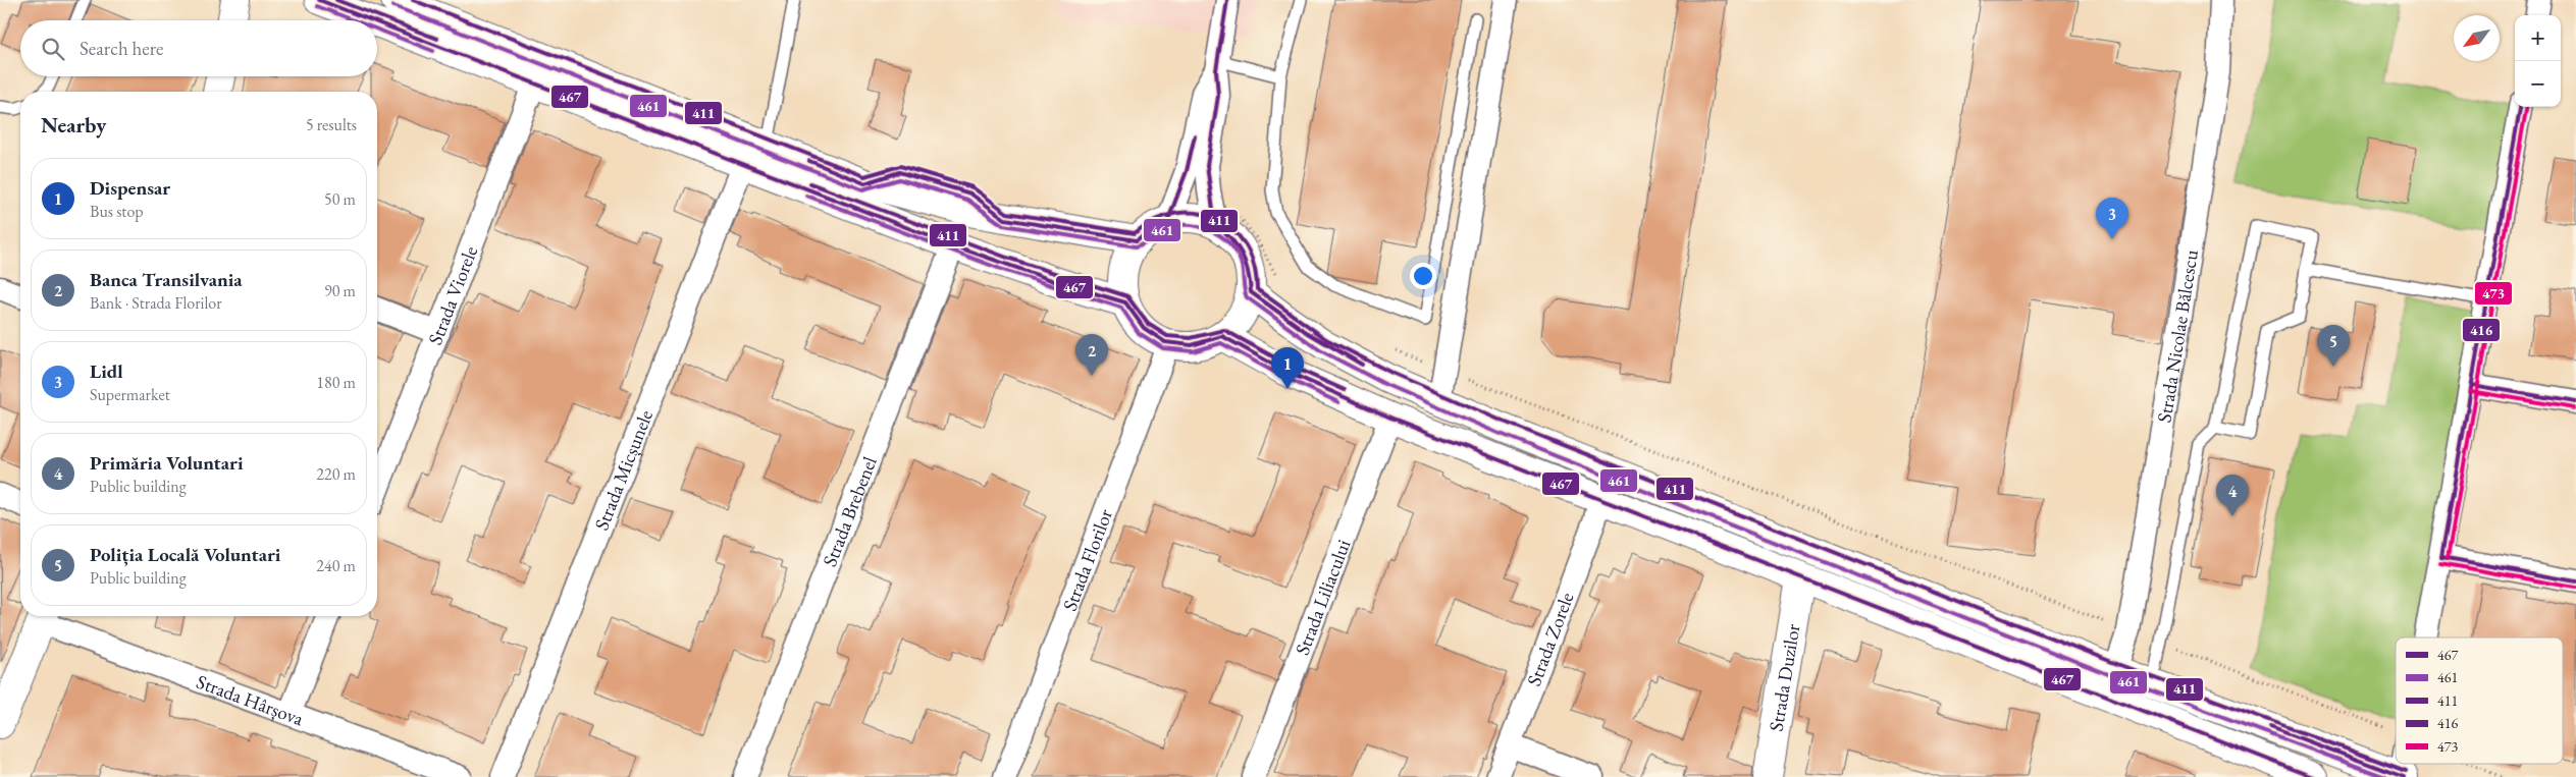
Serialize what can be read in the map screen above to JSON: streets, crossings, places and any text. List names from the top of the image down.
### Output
{
  "streets": {
    "main road": ["Strada Duzilor"],
    "street": [
      "Strada Viorele",
      "Strada Nicolae Bălcescu",
      "Strada Micșunele",
      "Strada Brebenel",
      "Strada Florilor",
      "Strada Liliacului",
      "Strada Zorele",
      "Strada Hârșova"
    ]
  },
  "lines": [
    "transit line 467",
    "transit line 411",
    "transit line 461",
    "transit line 416",
    "transit line 473"
  ],
  "legend": [
    "467",
    "461",
    "411",
    "416",
    "473"
  ],
  "north": "bottom left",
  "page": {
    "map_buttons": ["+", "−"],
    "search": "Search here",
    "heading": ["Nearby", "5 results"],
    "list": [
      {
        "mark": "1",
        "name": "Dispensar",
        "note": "Bus stop",
        "value": "50 m"
      },
      {
        "mark": "2",
        "name": "Banca Transilvania",
        "note": "Bank · Strada Florilor",
        "value": "90 m"
      },
      {
        "mark": "3",
        "name": "Lidl",
        "note": "Supermarket",
        "value": "180 m"
      },
      {
        "mark": "4",
        "name": "Primăria Voluntari",
        "note": "Public building",
        "value": "220 m"
      },
      {
        "mark": "5",
        "name": "Poliția Locală Voluntari",
        "note": "Public building",
        "value": "240 m"
      }
    ],
    "pins": [
      "3",
      "5",
      "2",
      "1",
      "4"
    ]
  }
}
